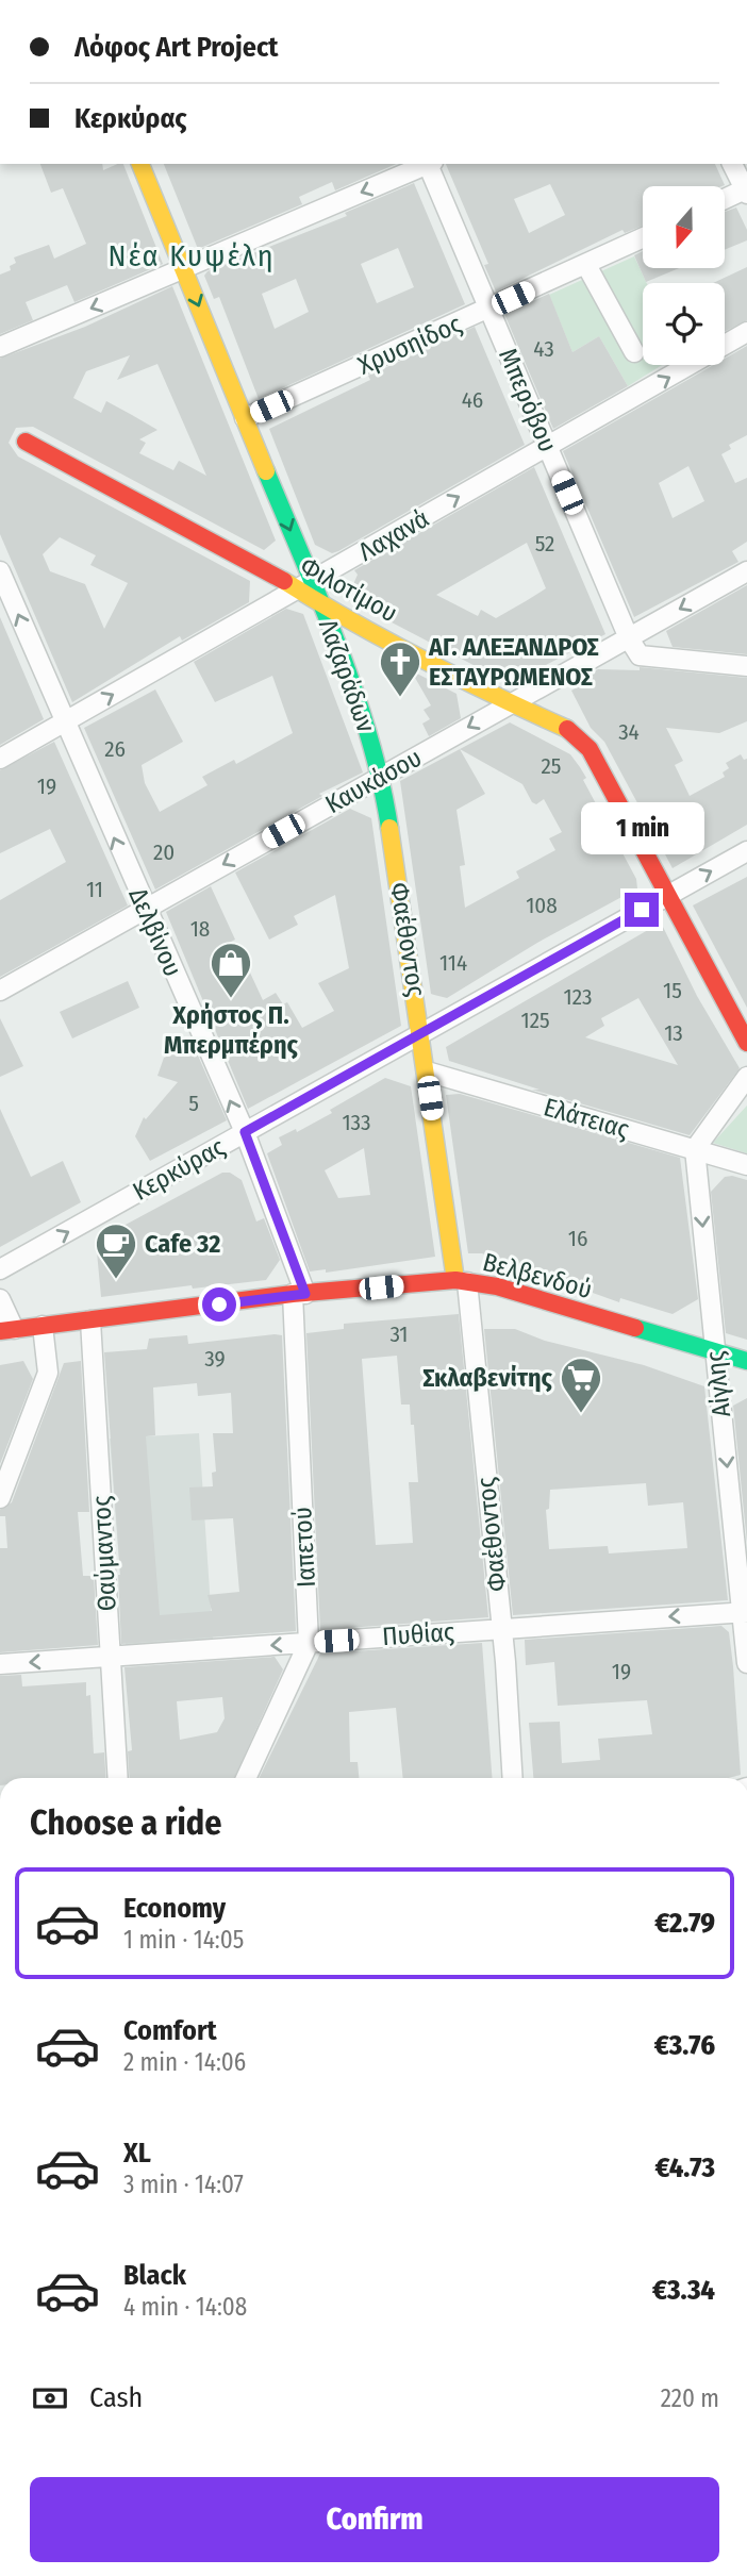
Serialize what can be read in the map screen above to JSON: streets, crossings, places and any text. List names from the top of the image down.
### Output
{
  "streets": {
    "street": [
      "Χρυσηίδος",
      "Μπερόβου",
      "Λαχανά",
      "Φιλοτίμου",
      "Λαζαράδων",
      "Καυκάσου",
      "Δελβίνου",
      "Φαέθοντος",
      "Ελάτειας",
      "Κερκύρας",
      "Βελβενδού",
      "Αίγλης",
      "Ιαπετού",
      "Θαύμαντος",
      "Πυθίας"
    ]
  },
  "crossings": [
    ["Χρυσηίδος", "Μπερόβου"],
    ["Χρυσηίδος", "Λαζαράδων"],
    ["Μπερόβου", "Λαχανά"],
    ["Μπερόβου", "Καυκάσου"],
    ["Λαχανά", "Φιλοτίμου"],
    ["Λαχανά", "Λαζαράδων"],
    ["Λαχανά", "Δελβίνου"],
    ["Φιλοτίμου", "Λαζαράδων"],
    ["Φιλοτίμου", "Καυκάσου"],
    ["Φιλοτίμου", "Κερκύρας"],
    ["Λαζαράδων", "Καυκάσου"],
    ["Λαζαράδων", "Φαέθοντος"],
    ["Καυκάσου", "Δελβίνου"],
    ["Καυκάσου", "Φαέθοντος"],
    ["Δελβίνου", "Κερκύρας"],
    ["Δελβίνου", "Βελβενδού"],
    ["Δελβίνου", "Ιαπετού"],
    ["Φαέθοντος", "Ελάτειας"],
    ["Φαέθοντος", "Κερκύρας"],
    ["Φαέθοντος", "Βελβενδού"],
    ["Φαέθοντος", "Πυθίας"],
    ["Ελάτειας", "Αίγλης"],
    ["Βελβενδού", "Αίγλης"],
    ["Βελβενδού", "Ιαπετού"],
    ["Βελβενδού", "Θαύμαντος"],
    ["Αίγλης", "Πυθίας"],
    ["Ιαπετού", "Πυθίας"],
    ["Θαύμαντος", "Πυθίας"]
  ],
  "one_way": [
    "Λαχανά",
    "Λαζαράδων",
    "Καυκάσου",
    "Δελβίνου",
    "Κερκύρας",
    "Αίγλης",
    "Πυθίας"
  ],
  "districts": ["Νέα Κυψέλη"],
  "places": {
    "church": ["ΑΓ. ΑΛΕΞΑΝΔΡΟΣ ΕΣΤΑΥΡΩΜΕΝΟΣ"],
    "shop": ["Χρήστος Π. Μπερμπέρης"],
    "cafe": ["Cafe 32"],
    "supermarket": ["Σκλαβενίτης"]
  },
  "house_numbers": [
    "43",
    "46",
    "52",
    "34",
    "26",
    "25",
    "19",
    "20",
    "11",
    "108",
    "18",
    "114",
    "15",
    "123",
    "125",
    "13",
    "5",
    "133",
    "16",
    "31",
    "39",
    "19"
  ],
  "north": "bottom",
  "page": {
    "banner": ["Λόφος Art Project", "Κερκύρας"],
    "bubble": "1 min",
    "heading": "Choose a ride",
    "list": [
      {
        "name": "Economy",
        "note": "1 min · 14:05",
        "value": "€2.79"
      },
      {
        "name": "Comfort",
        "note": "2 min · 14:06",
        "value": "€3.76"
      },
      {
        "name": "XL",
        "note": "3 min · 14:07",
        "value": "€4.73"
      },
      {
        "name": "Black",
        "note": "4 min · 14:08",
        "value": "€3.34"
      }
    ],
    "pay": ["Cash", "220 m"],
    "buttons": "Confirm"
  }
}
